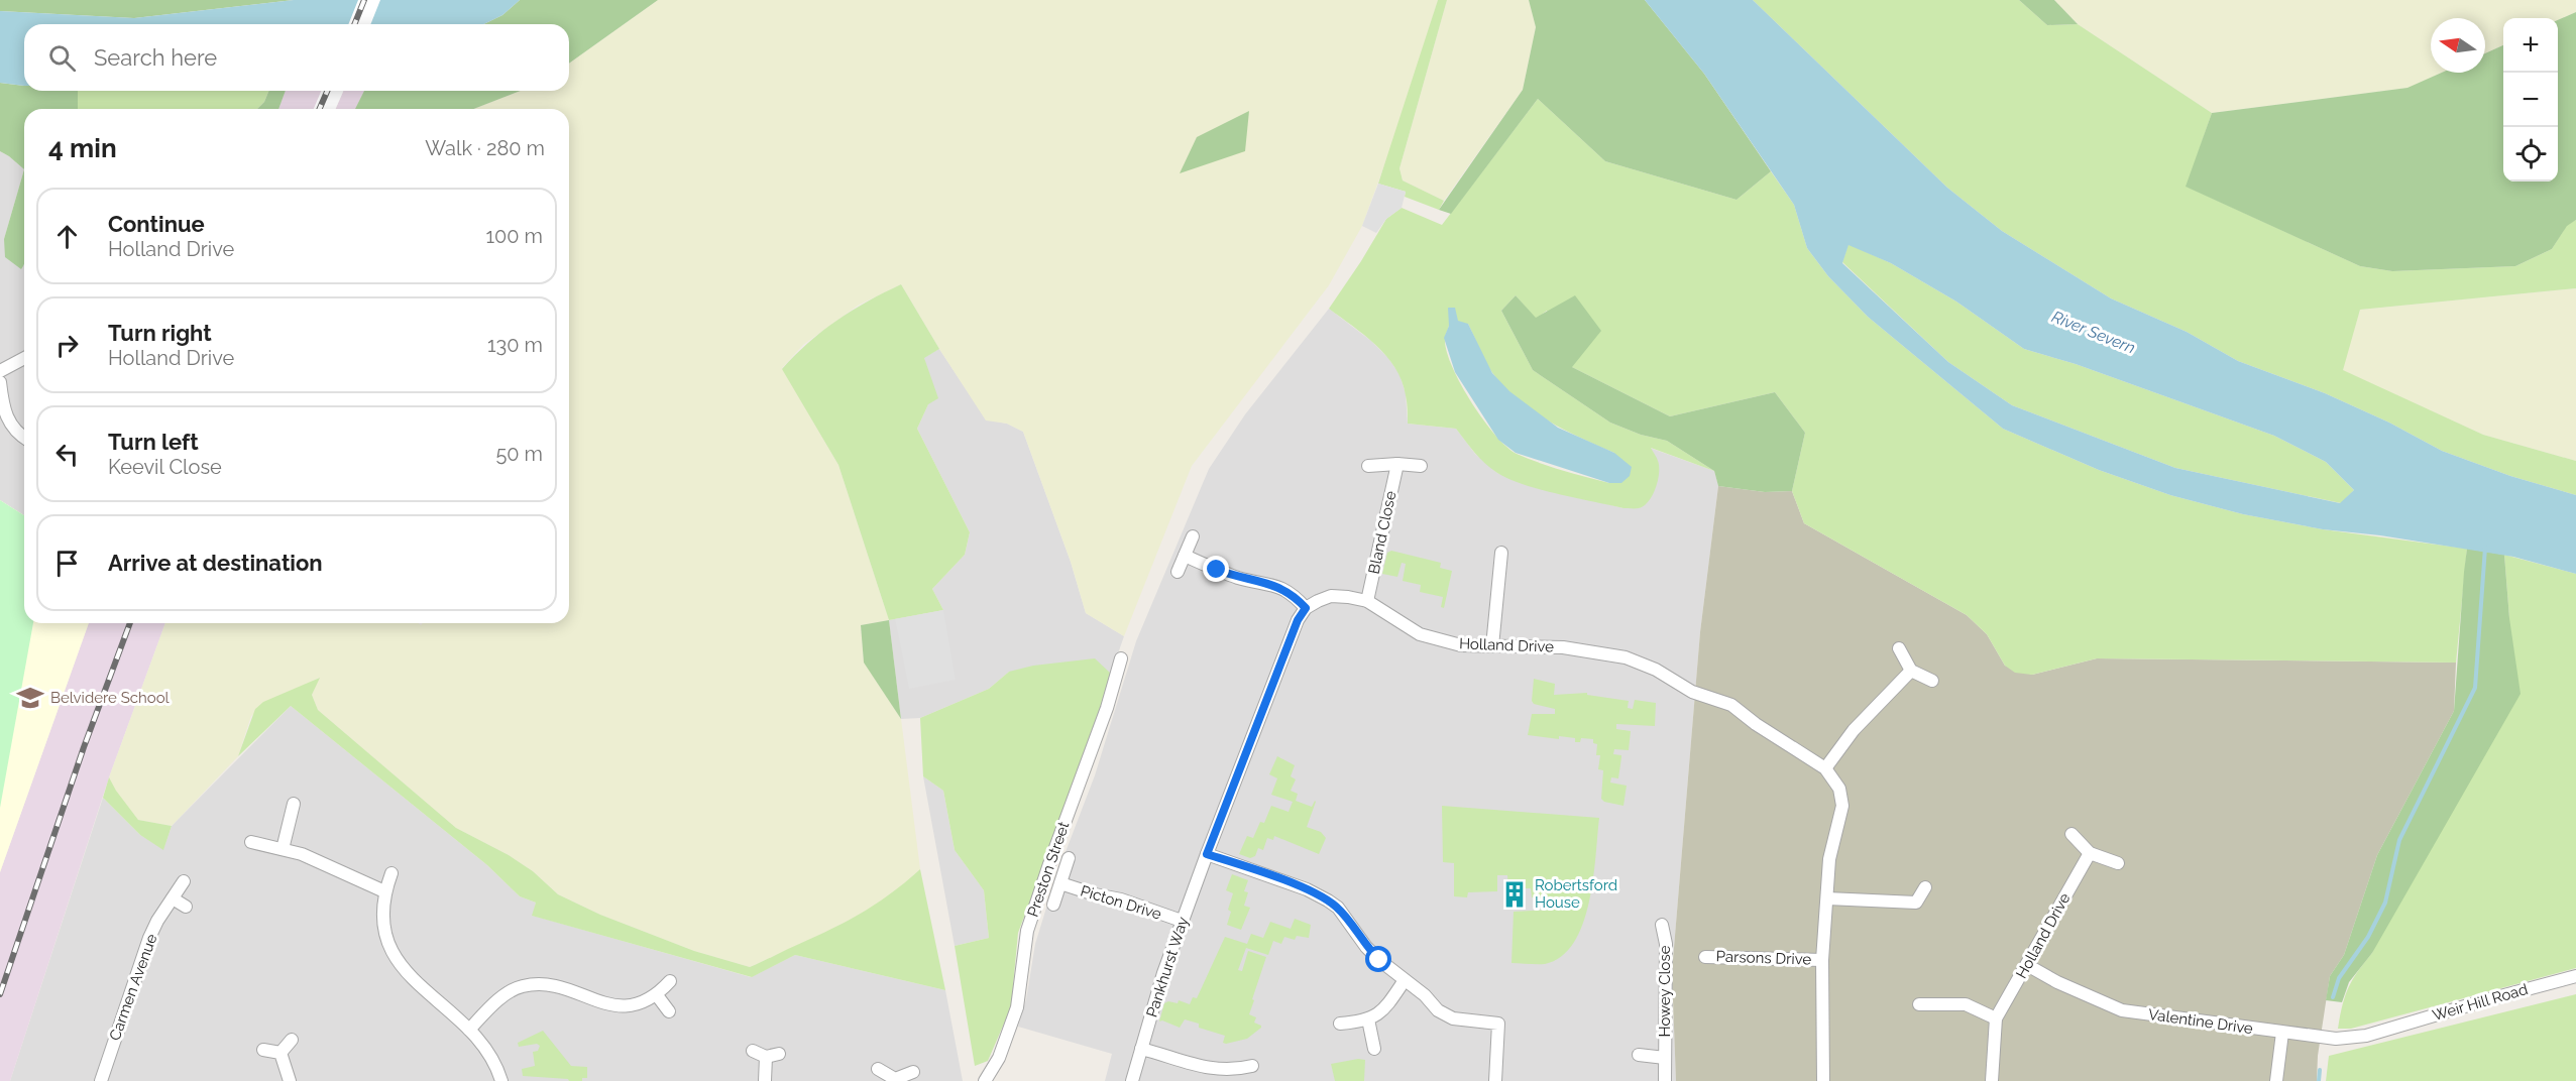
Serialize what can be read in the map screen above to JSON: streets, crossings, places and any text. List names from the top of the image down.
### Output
{
  "streets": {
    "street": [
      "Bland Close",
      "Holland Drive",
      "Preston Street",
      "Picton Drive",
      "Parsons Drive",
      "Pankhurst Way",
      "Carmen Avenue",
      "Howey Close",
      "Weir Hill Road",
      "Valentine Drive"
    ]
  },
  "crossings": [
    ["Bland Close", "Holland Drive"],
    ["Holland Drive", "Parsons Drive"],
    ["Holland Drive", "Valentine Drive"],
    ["Picton Drive", "Pankhurst Way"],
    ["Weir Hill Road", "Valentine Drive"]
  ],
  "water": ["River Severn"],
  "places": {
    "school or university": ["Belvidere School"],
    "building": ["Robertsford House"]
  },
  "north": "left",
  "page": {
    "map_buttons": ["+", "−"],
    "search": "Search here",
    "heading": ["4 min", "Walk · 280 m"],
    "list": [
      ["Continue", "Holland Drive", "100 m"],
      ["Turn right", "Holland Drive", "130 m"],
      ["Turn left", "Keevil Close", "50 m"],
      "Arrive at destination"
    ]
  }
}
